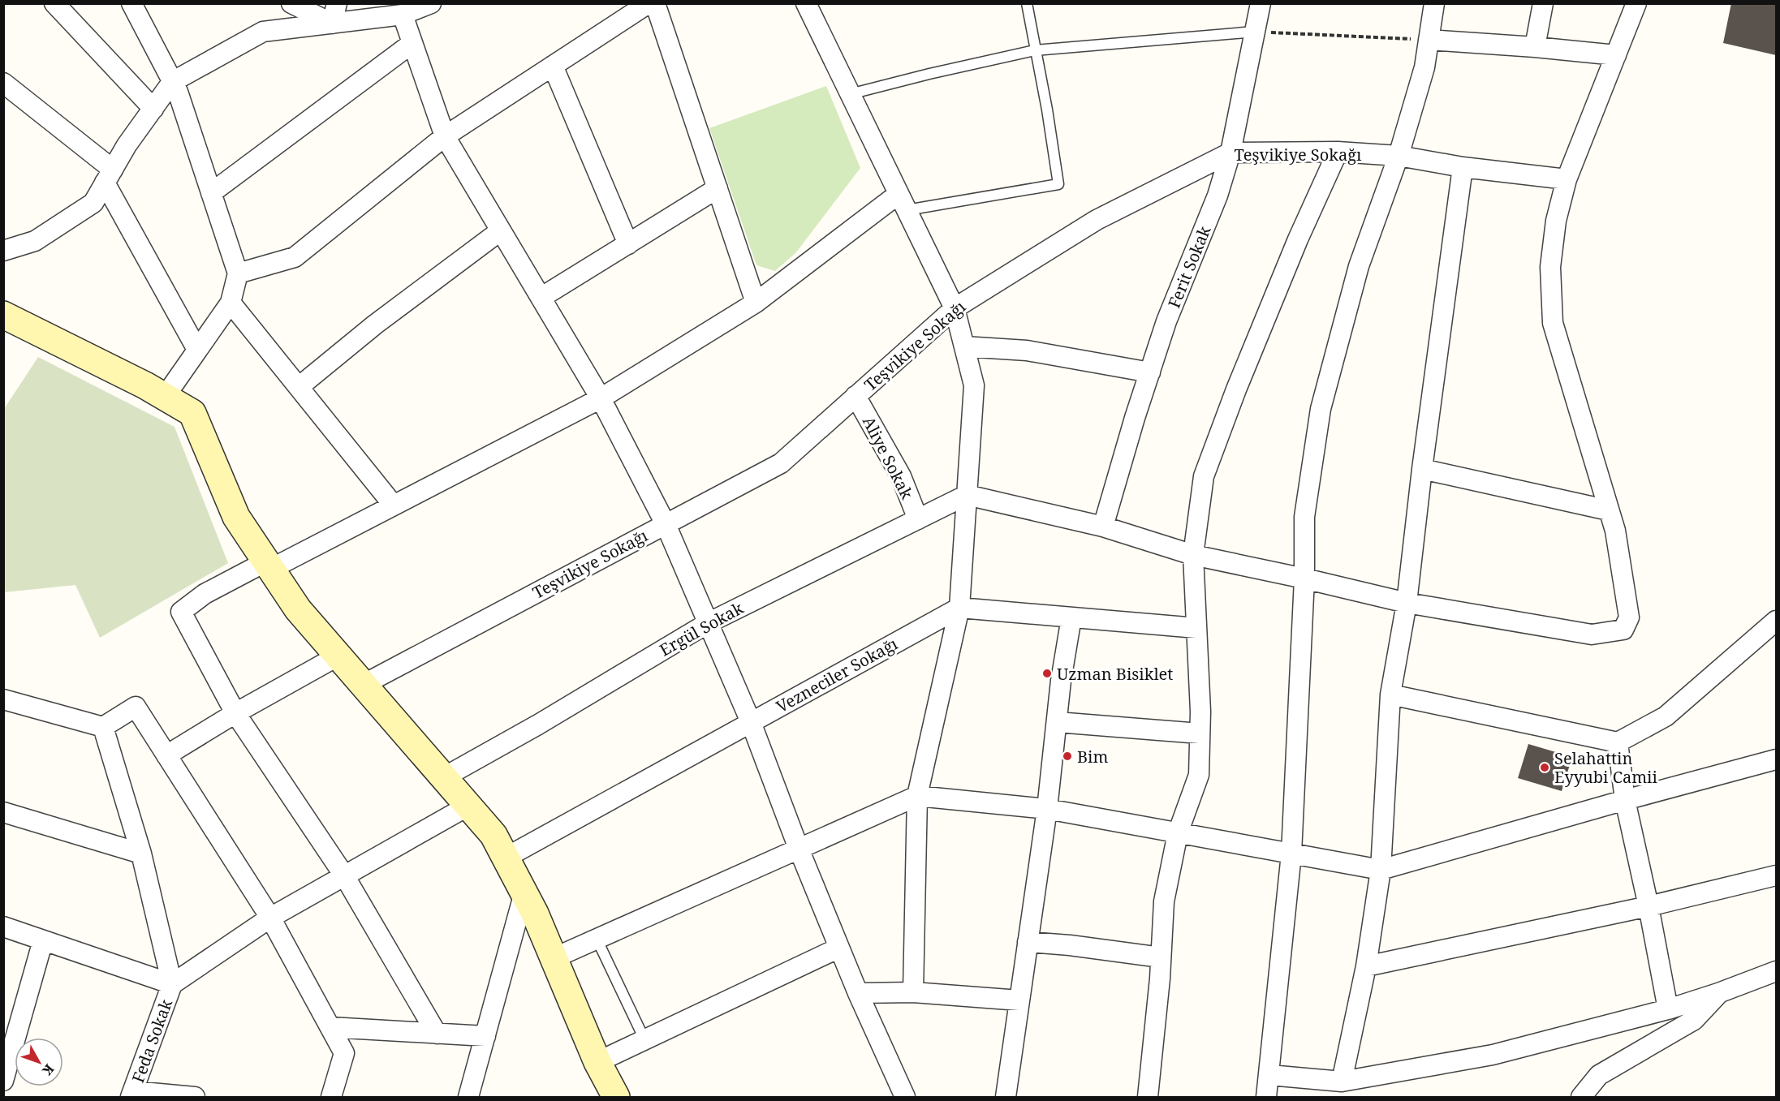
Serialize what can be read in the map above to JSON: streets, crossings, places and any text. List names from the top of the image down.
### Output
{
  "streets": {
    "street": [
      "Teşvikiye Sokağı",
      "Ferit Sokak",
      "Aliye Sokak",
      "Ergül Sokak",
      "Vezneciler Sokağı",
      "Feda Sokak"
    ]
  },
  "crossings": [
    ["Teşvikiye Sokağı", "Ferit Sokak"],
    ["Teşvikiye Sokağı", "Aliye Sokak"],
    ["Aliye Sokak", "Ergül Sokak"]
  ],
  "places": ["Uzman Bisiklet", "Bim", "Selahattin Eyyubi Camii"],
  "north": "bottom right"
}
